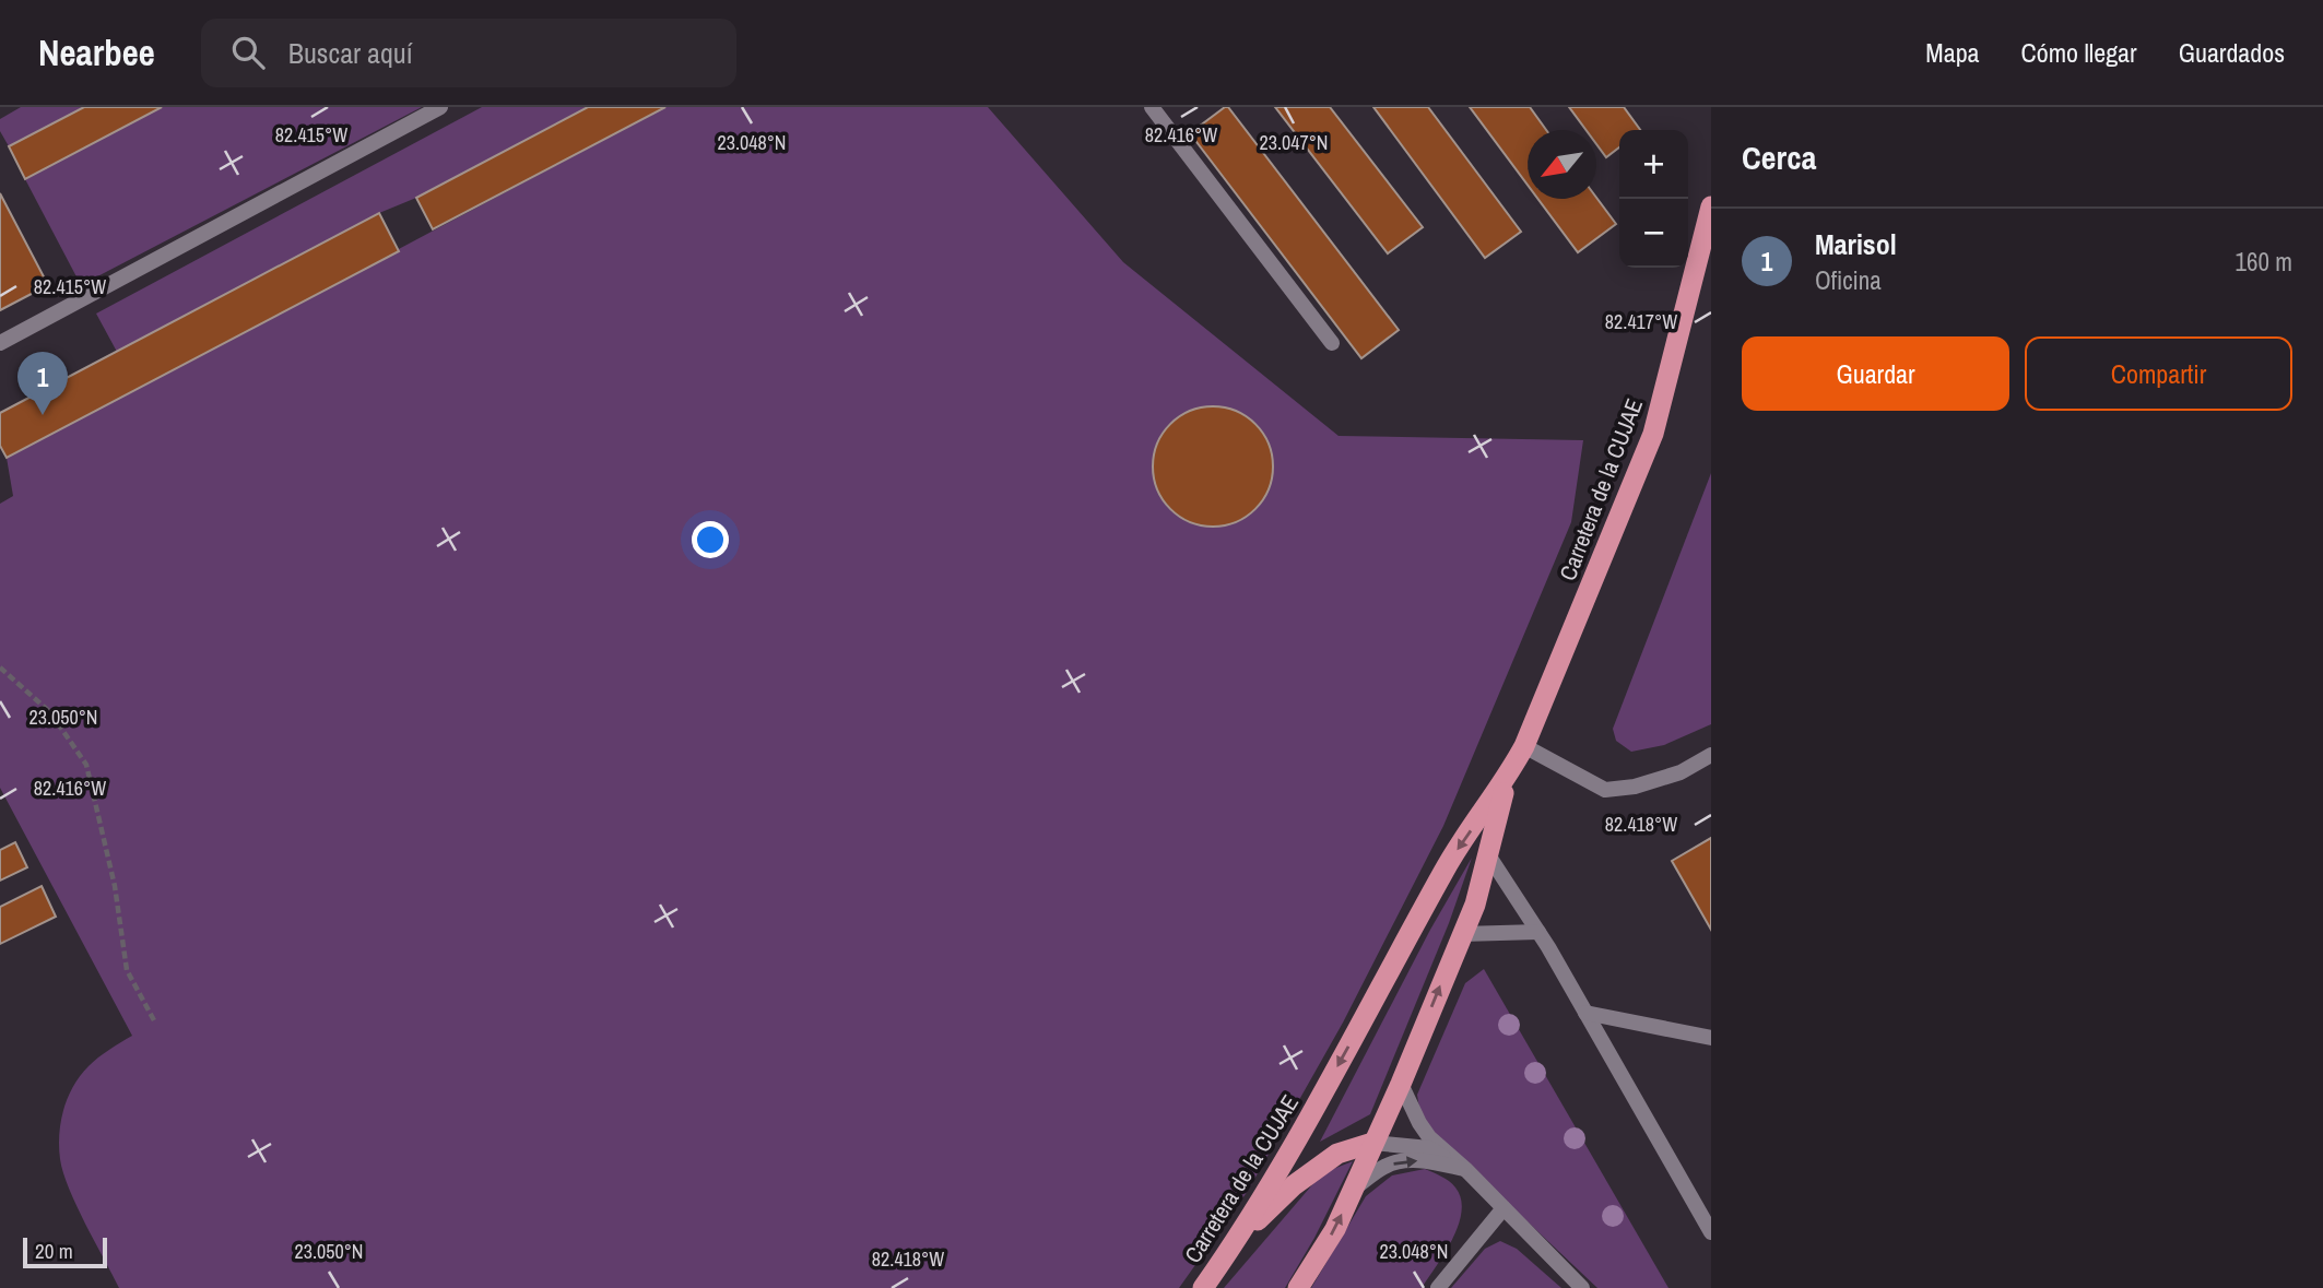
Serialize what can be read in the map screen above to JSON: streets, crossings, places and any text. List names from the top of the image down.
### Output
{
  "streets": {
    "highway": ["Carretera de la CUJAE"]
  },
  "scale_bar": "20 m",
  "north": "bottom left",
  "page": {
    "header": "Nearbee",
    "search": "Buscar aquí",
    "nav": ["Mapa", "Cómo llegar", "Guardados"],
    "heading": "Cerca",
    "map_buttons": ["+", "−"],
    "list": [
      {
        "mark": "1",
        "name": "Marisol",
        "note": "Oficina",
        "value": "160 m"
      }
    ],
    "buttons": ["Guardar", "Compartir"],
    "pins": "1",
    "scale": "20 m"
  },
  "coordinates": [
    "82.415°W",
    "82.416°W",
    "23.048°N",
    "23.047°N",
    "82.417°W",
    "23.050°N",
    "82.418°W"
  ]
}
